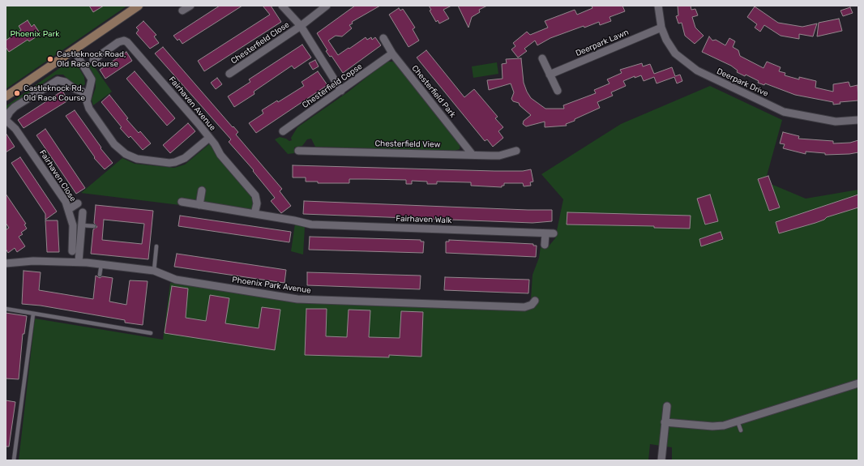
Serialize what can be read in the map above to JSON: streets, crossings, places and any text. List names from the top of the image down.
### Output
{
  "streets": {
    "street": [
      "Chesterfield Close",
      "Deerpark Lawn",
      "Deerpark Drive",
      "Chesterfield Copse",
      "Chesterfield Park",
      "Fairhaven Avenue",
      "Chesterfield View",
      "Fairhaven Close",
      "Fairhaven Walk",
      "Phoenix Park Avenue"
    ]
  },
  "crossings": [
    ["Deerpark Lawn", "Deerpark Drive"],
    ["Chesterfield Copse", "Chesterfield Park"],
    ["Chesterfield Park", "Chesterfield View"],
    ["Fairhaven Avenue", "Fairhaven Walk"]
  ],
  "parks": ["Phoenix Park"],
  "places": ["Castleknock Road, Old Race Course", "Castleknock Rd, Old Race Course"]
}
